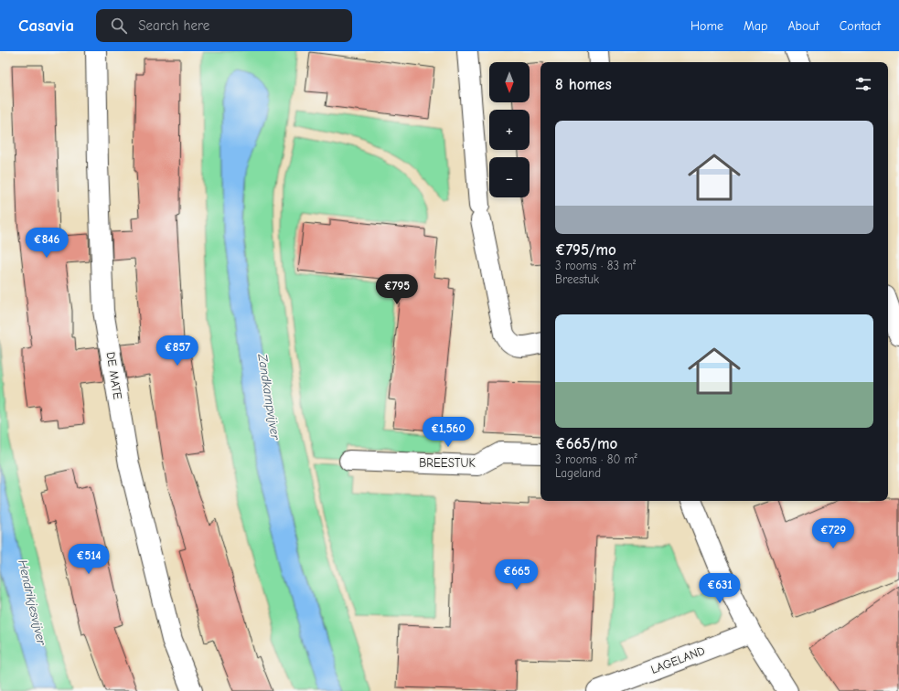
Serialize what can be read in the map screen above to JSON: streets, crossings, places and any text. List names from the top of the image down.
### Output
{
  "streets": {
    "street": ["DE MATE", "BREESTUK", "LAGELAND"]
  },
  "water": ["Zandkampvijver", "Hendrikjesvijver"],
  "north": "bottom",
  "page": {
    "header": "Casavia",
    "search": "Search here",
    "nav": [
      "Home",
      "Map",
      "About",
      "Contact"
    ],
    "map_buttons": ["+", "−"],
    "heading": "8 homes",
    "list": [
      {
        "name": "€795/mo",
        "note": "3 rooms · 83 m² · Breestuk"
      },
      {
        "name": "€665/mo",
        "note": "3 rooms · 80 m² · Lageland"
      }
    ],
    "price": [
      "€846",
      "€795",
      "€857",
      "€1,560",
      "€729",
      "€514",
      "€665",
      "€631"
    ]
  }
}
